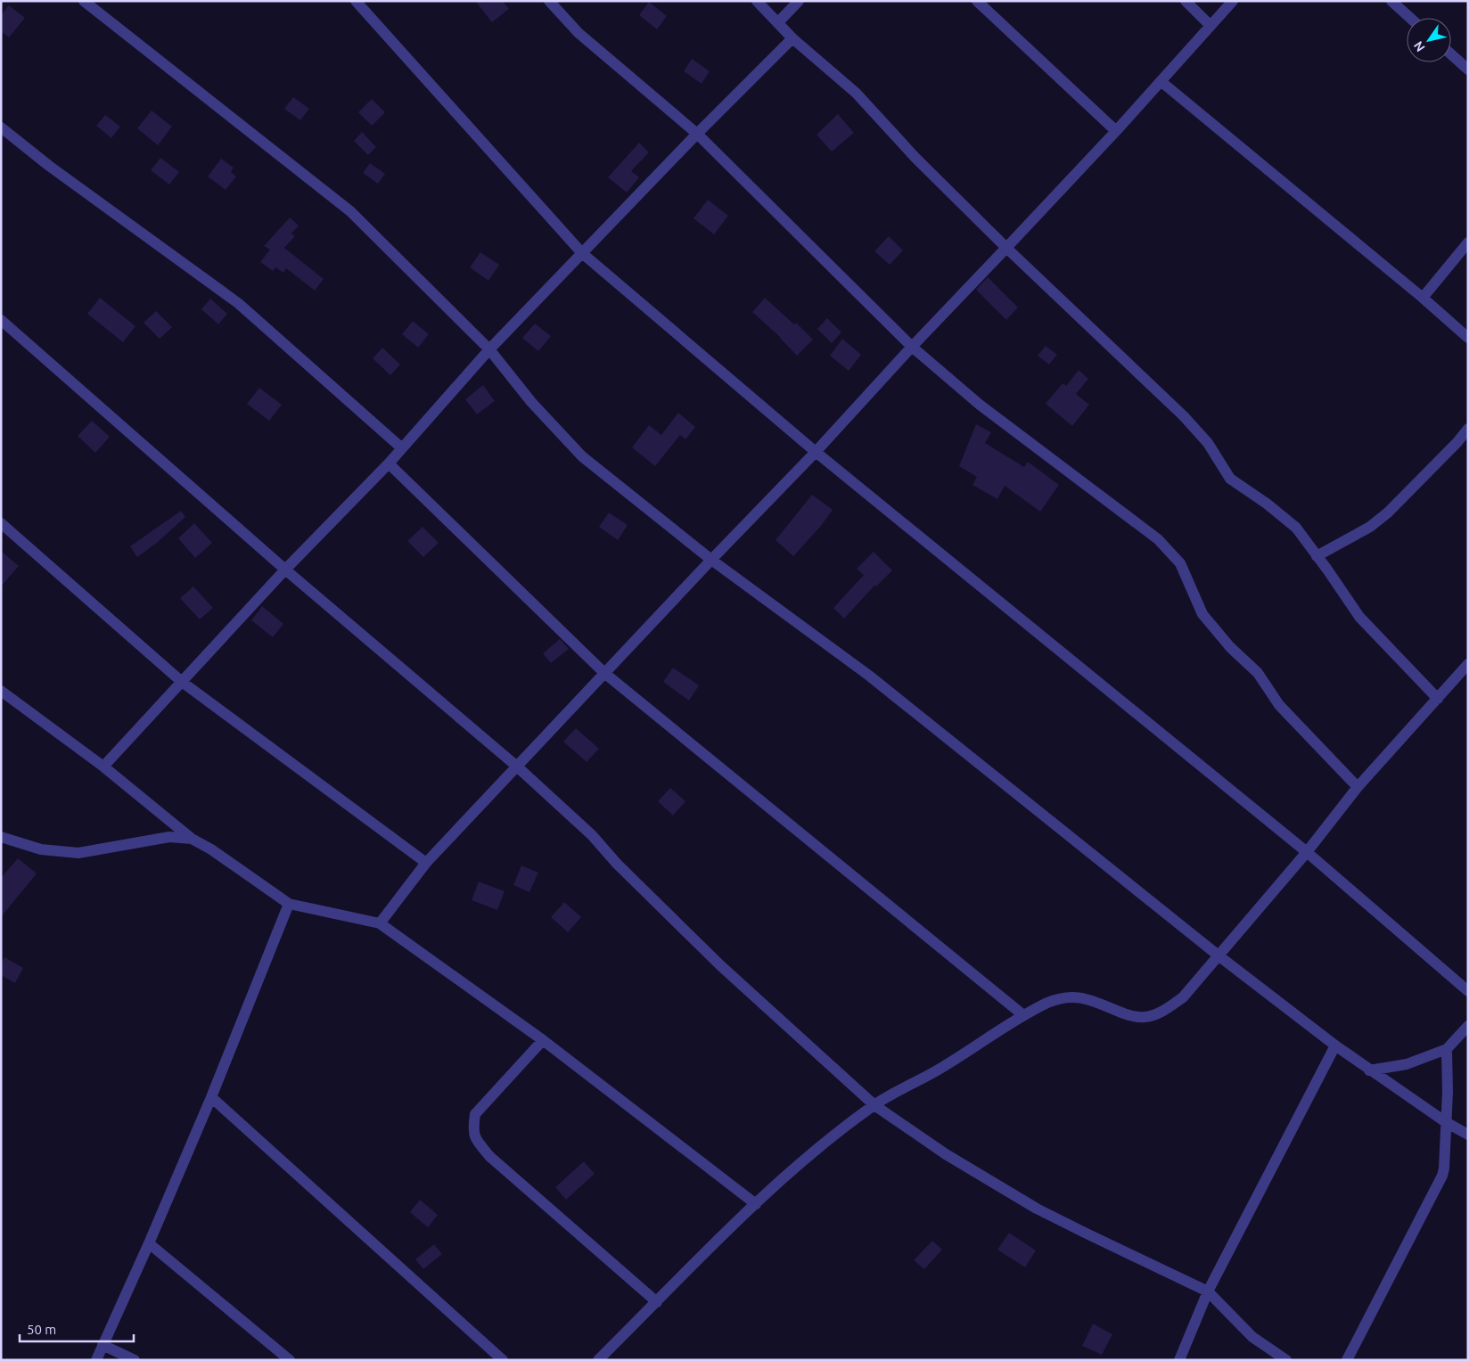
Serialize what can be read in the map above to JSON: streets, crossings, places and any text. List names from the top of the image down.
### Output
{
  "scale_bar": "50 m",
  "north": "bottom left"
}
